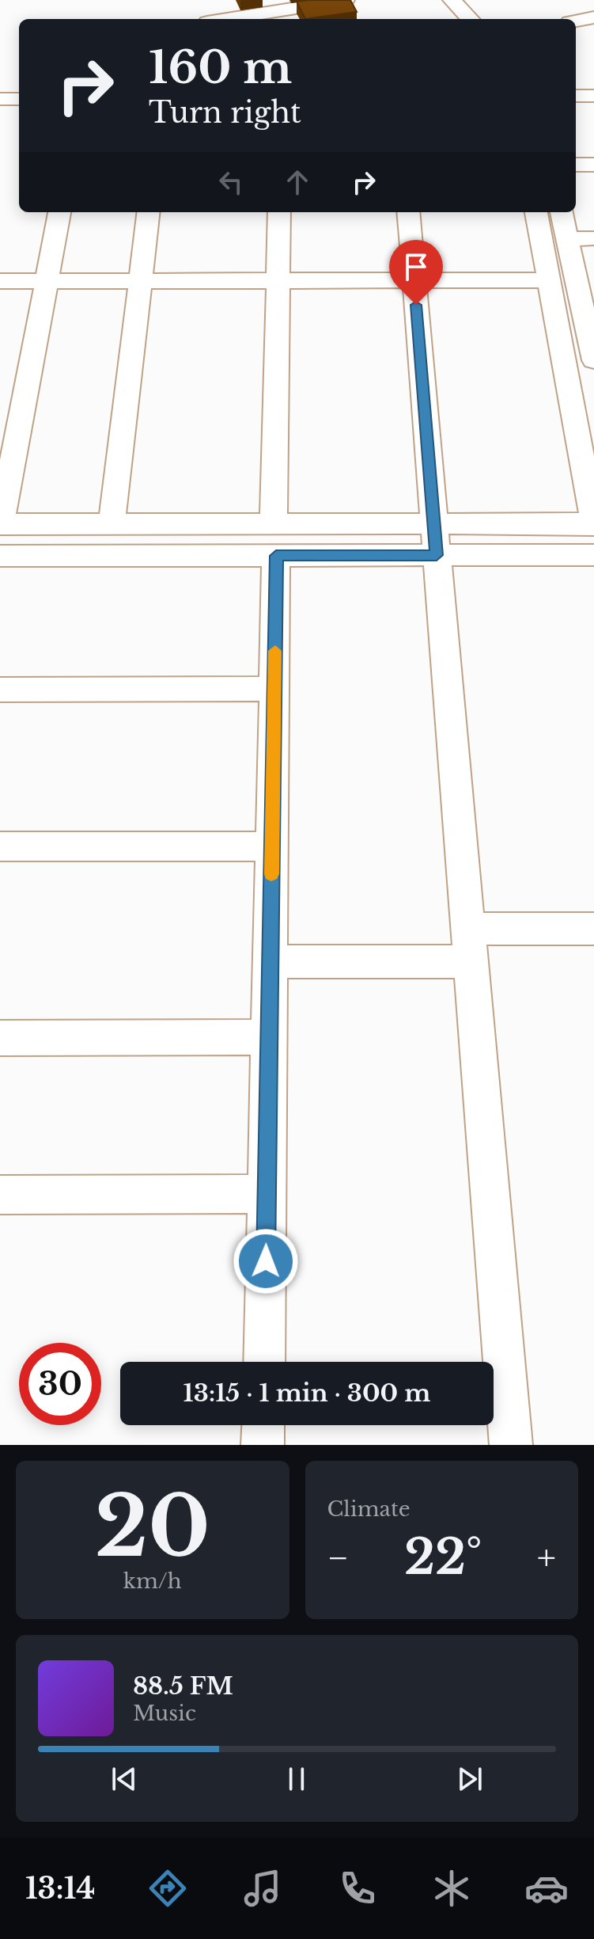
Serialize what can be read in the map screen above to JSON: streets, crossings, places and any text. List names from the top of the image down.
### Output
{
  "page": {
    "turn": ["160 m", "Turn right"],
    "limit": "30",
    "trip": "13:15 · 1 min · 300 m",
    "tile": [
      ["20", "km/h"],
      "Climate"
    ],
    "heat": ["−", "22°", "+"],
    "song": ["88.5 FM", "Music"],
    "tabs": "13:14"
  }
}
